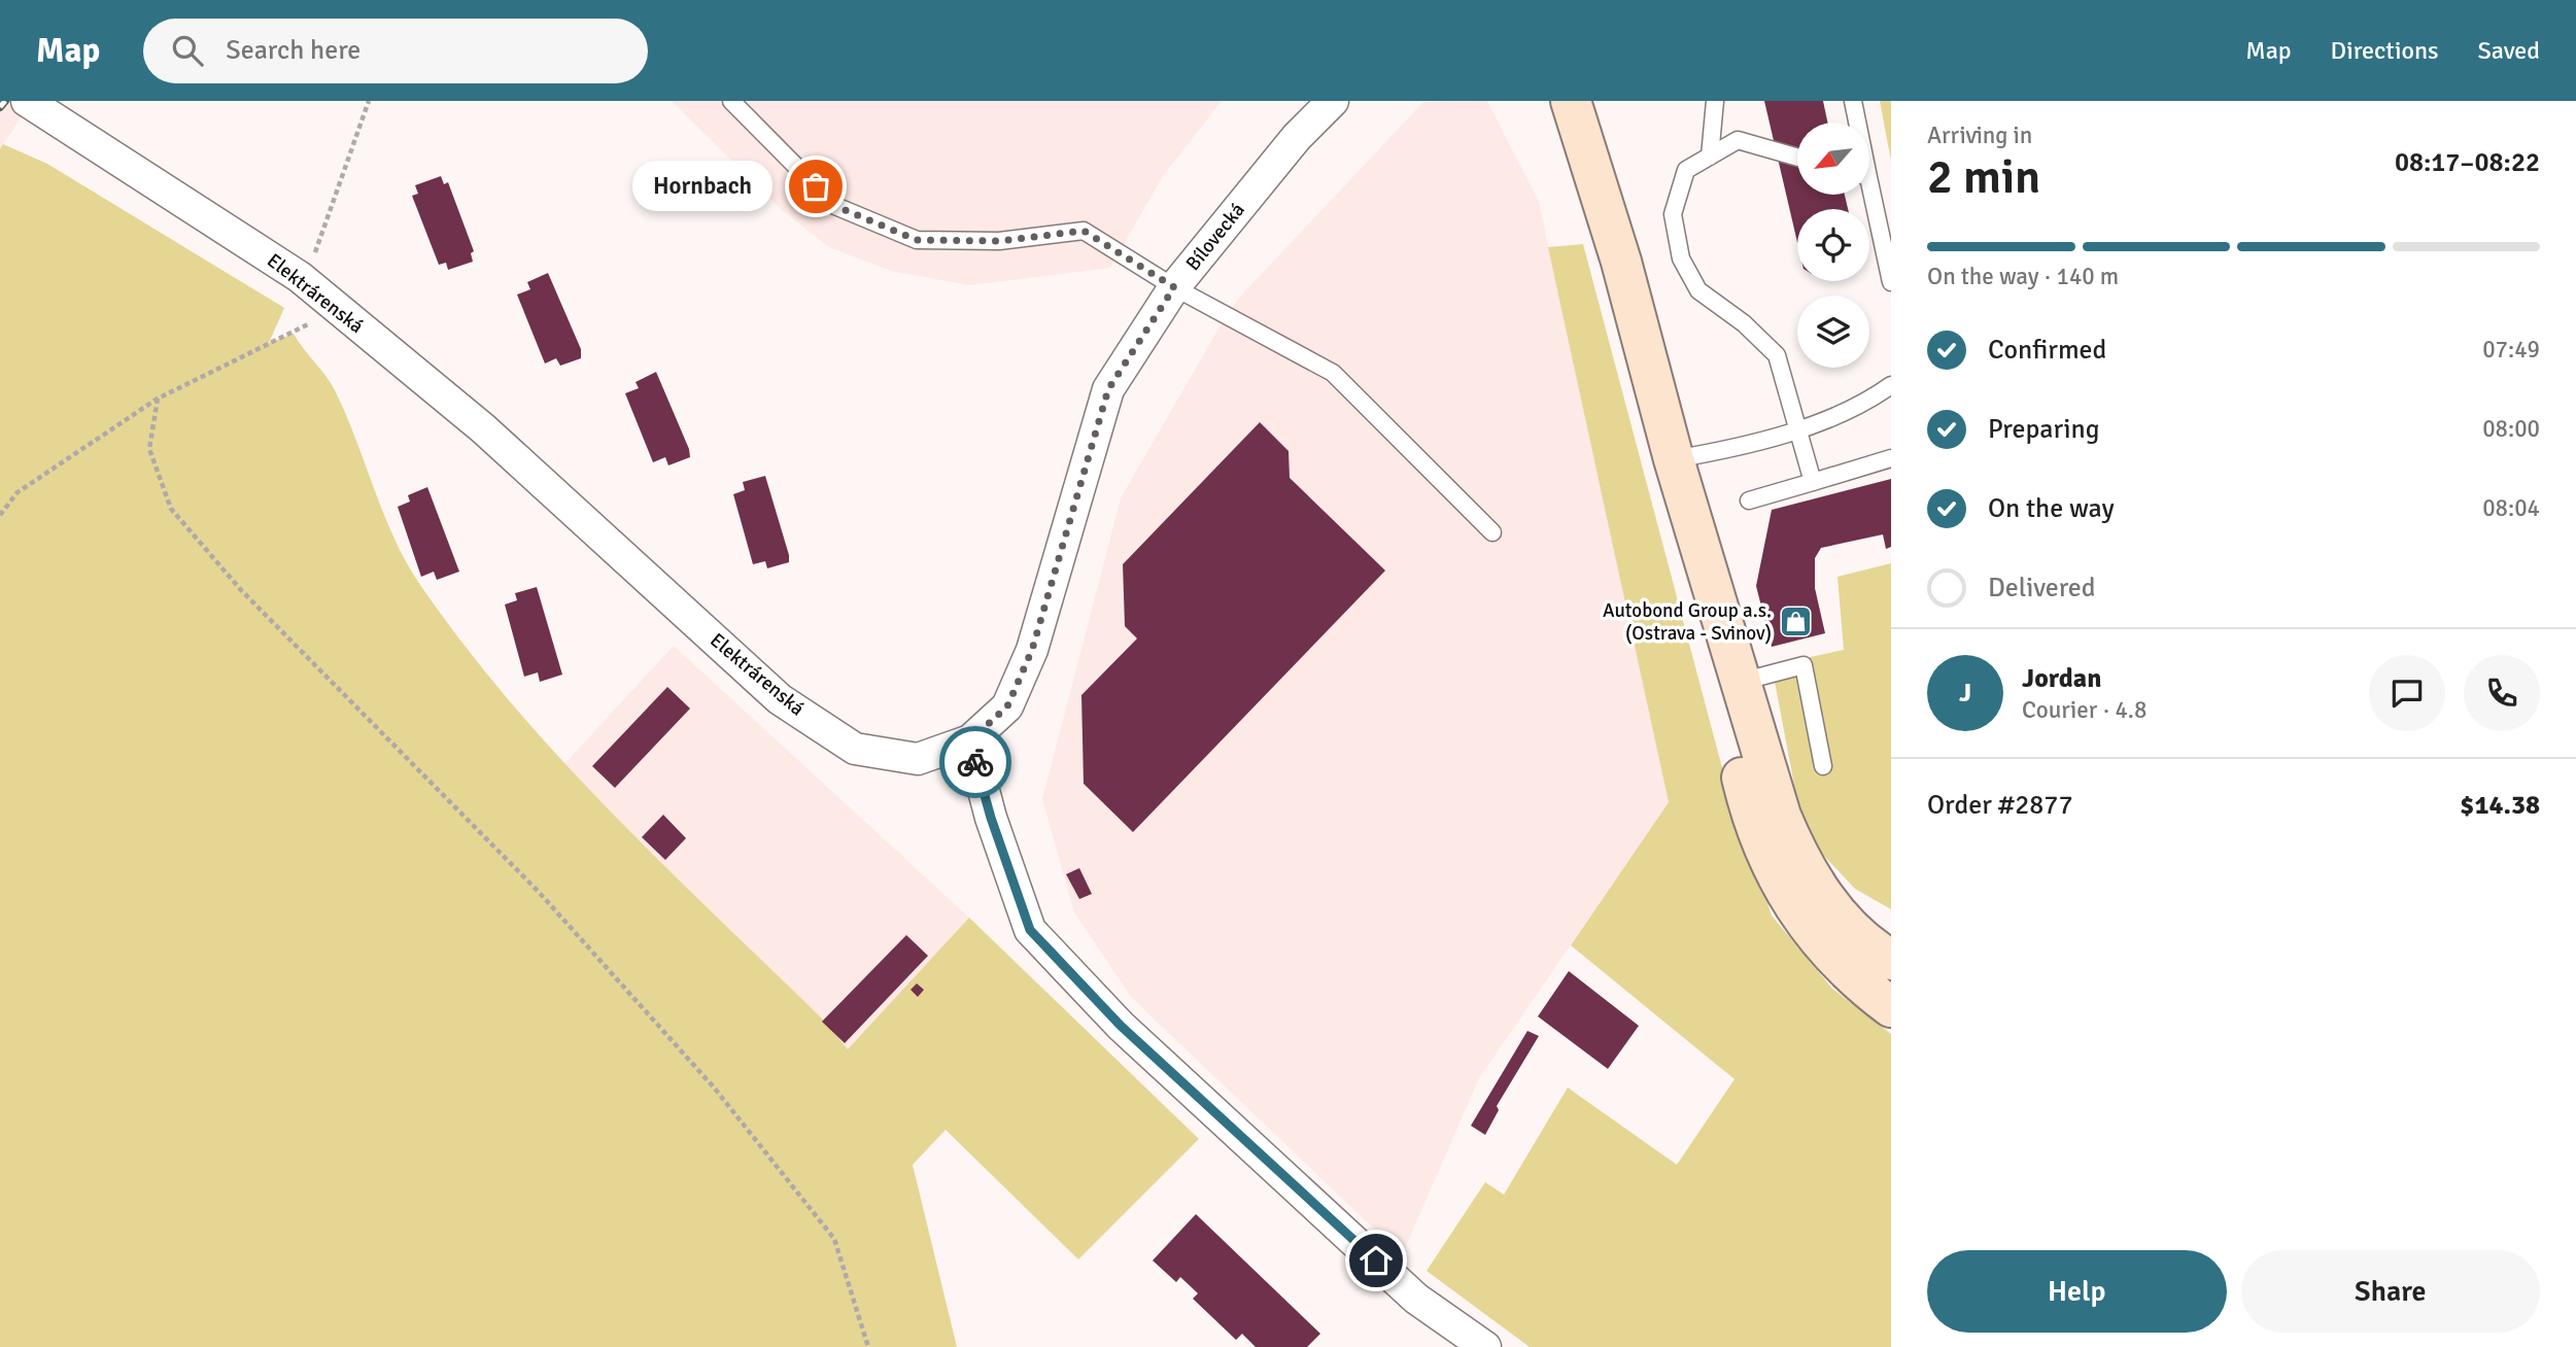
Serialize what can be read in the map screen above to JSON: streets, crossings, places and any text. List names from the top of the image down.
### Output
{
  "streets": {
    "street": ["Bílovecká", "Elektrárenská"]
  },
  "crossings": [
    ["Bílovecká", "Elektrárenská"]
  ],
  "places": {
    "other": ["Hornbach"],
    "shop": ["Autobond Group a.s. (Ostrava - Svinov)"]
  },
  "north": "bottom left",
  "page": {
    "header": "Map",
    "search": "Search here",
    "nav": ["Map", "Directions", "Saved"],
    "heading": ["2 min", "Arriving in", "08:17–08:22"],
    "panel": [
      "Jordan",
      "Courier · 4.8",
      "Order #2877",
      "$14.38"
    ],
    "bubble": "Hornbach",
    "bar": "On the way · 140 m",
    "list": [
      ["Confirmed", "07:49"],
      ["Preparing", "08:00"],
      ["On the way", "08:04"],
      "Delivered"
    ],
    "round": "J",
    "buttons": ["Help", "Share"]
  }
}
